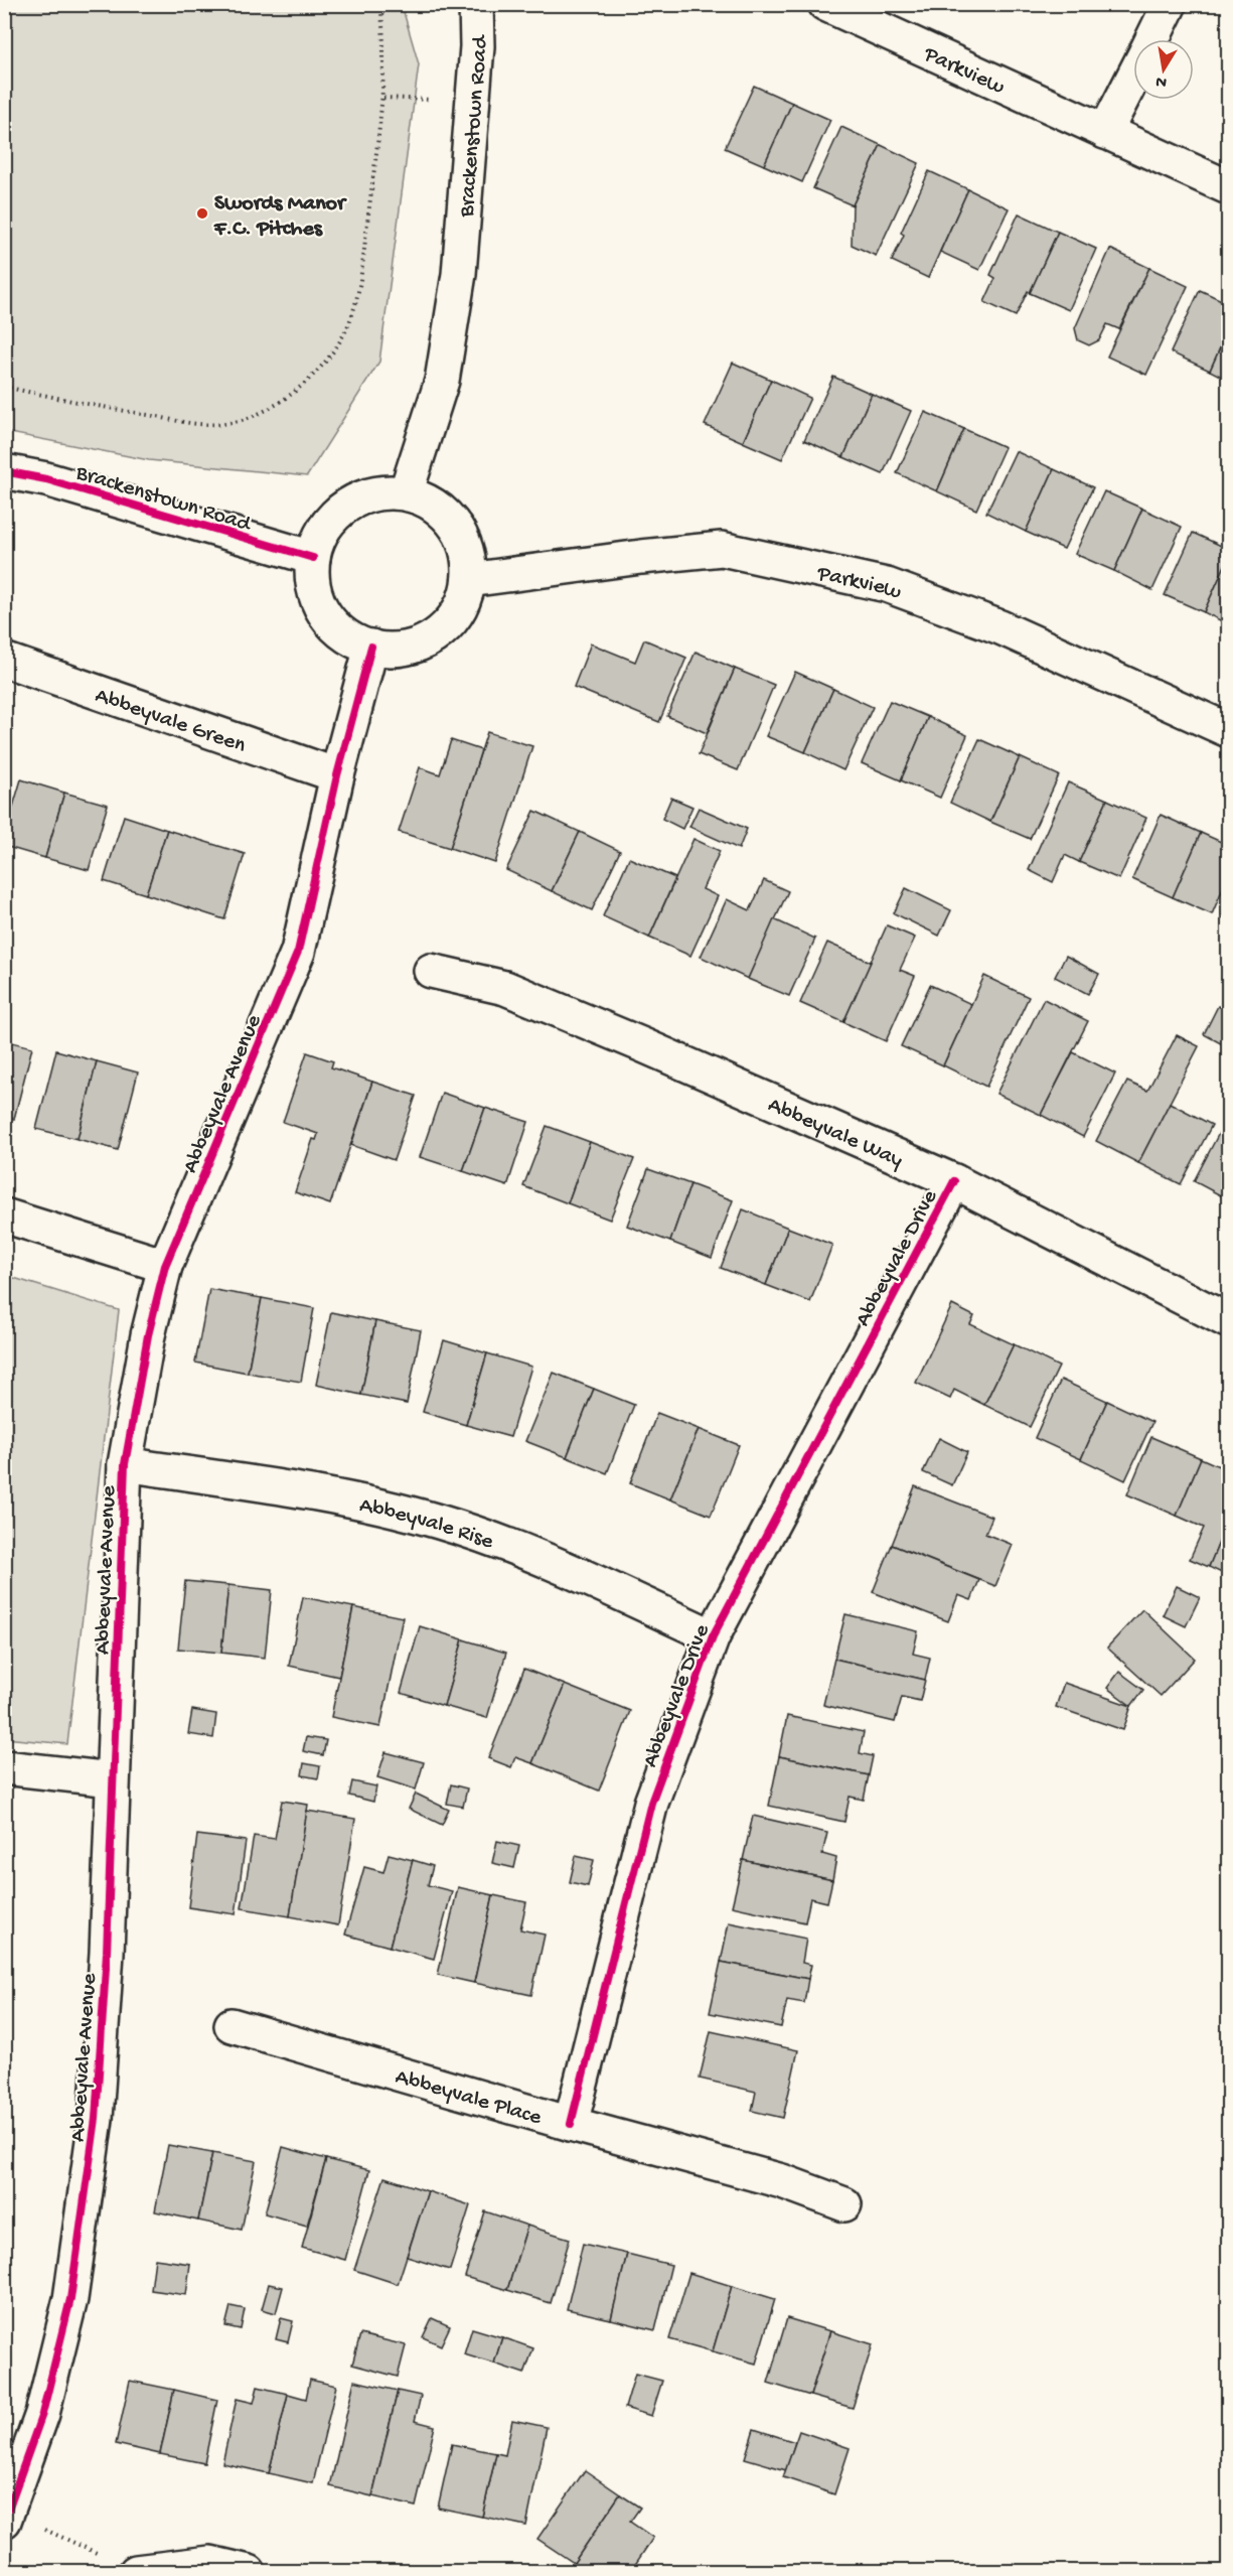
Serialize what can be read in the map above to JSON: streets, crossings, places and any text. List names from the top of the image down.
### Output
{
  "streets": {
    "street": [
      "Parkview",
      "Brackenstown Road",
      "Abbeyvale Green",
      "Abbeyvale Avenue",
      "Abbeyvale Way",
      "Abbeyvale Drive",
      "Abbeyvale Rise",
      "Abbeyvale Place"
    ]
  },
  "crossings": [
    ["Parkview", "Brackenstown Road"],
    ["Parkview", "Abbeyvale Avenue"],
    ["Brackenstown Road", "Abbeyvale Avenue"],
    ["Abbeyvale Green", "Abbeyvale Avenue"],
    ["Abbeyvale Avenue", "Abbeyvale Rise"],
    ["Abbeyvale Way", "Abbeyvale Drive"],
    ["Abbeyvale Drive", "Abbeyvale Rise"],
    ["Abbeyvale Drive", "Abbeyvale Place"]
  ],
  "places": ["Swords Manor F.C. Pitches"],
  "north": "bottom"
}
